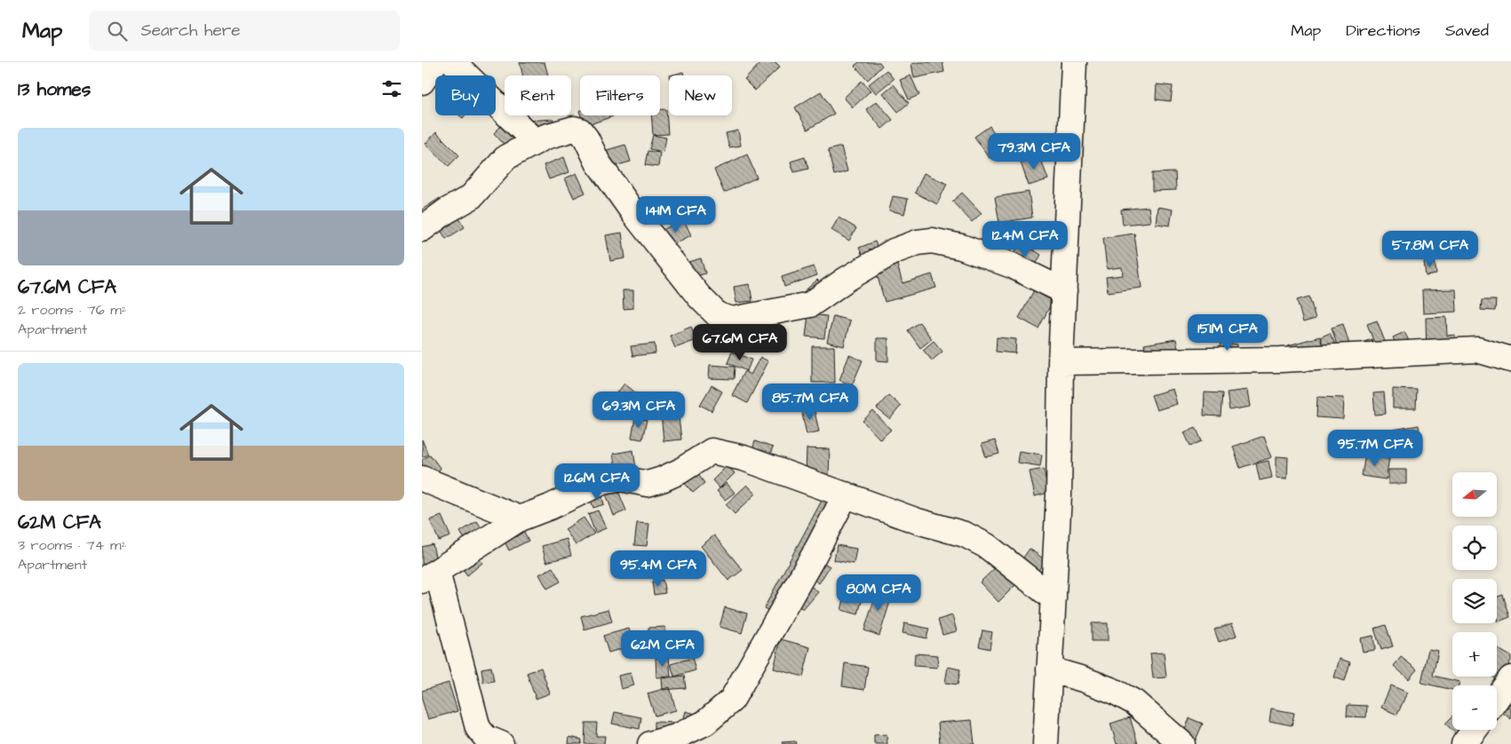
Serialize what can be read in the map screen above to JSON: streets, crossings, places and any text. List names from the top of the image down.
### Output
{
  "north": "left",
  "page": {
    "header": "Map",
    "search": "Search here",
    "nav": ["Map", "Directions", "Saved"],
    "heading": "13 homes",
    "chip": [
      "Buy",
      "Rent",
      "Filters",
      "New"
    ],
    "list": [
      {
        "name": "67.6M CFA",
        "note": "2 rooms · 76 m² · Apartment"
      },
      {
        "name": "62M CFA",
        "note": "3 rooms · 74 m² · Apartment"
      }
    ],
    "price": [
      "79.3M CFA",
      "141M CFA",
      "124M CFA",
      "57.8M CFA",
      "151M CFA",
      "67.6M CFA",
      "85.7M CFA",
      "69.3M CFA",
      "95.7M CFA",
      "126M CFA",
      "95.4M CFA",
      "80M CFA",
      "62M CFA"
    ],
    "map_buttons": ["+", "−"]
  }
}
